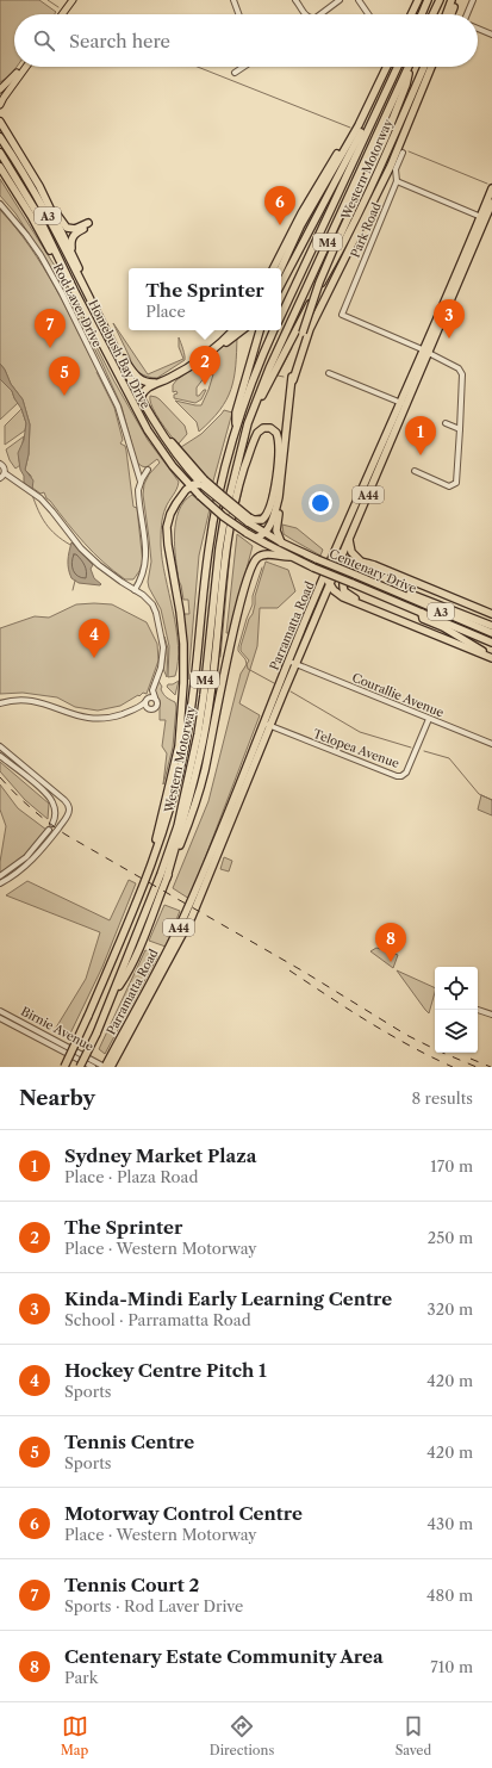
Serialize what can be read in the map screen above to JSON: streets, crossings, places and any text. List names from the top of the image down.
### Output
{
  "streets": {
    "highway": [
      "Western Motorway",
      "A3",
      "M4",
      "Homebush Bay Drive",
      "A44",
      "Centenary Drive",
      "Parramatta Road"
    ],
    "street": [
      "Park Road",
      "Rod Laver Drive",
      "Courallie Avenue",
      "Telopea Avenue",
      "Birnie Avenue"
    ]
  },
  "crossings": [
    ["Western Motorway", "M4"],
    ["Park Road", "Parramatta Road"],
    ["M4", "Centenary Drive"],
    ["Homebush Bay Drive", "Centenary Drive"],
    ["Parramatta Road", "Courallie Avenue"],
    ["Parramatta Road", "Telopea Avenue"],
    ["Parramatta Road", "Birnie Avenue"],
    ["Courallie Avenue", "Telopea Avenue"]
  ],
  "page": {
    "search": "Search here",
    "pins": [
      "6",
      "3",
      "7",
      "2",
      "5",
      "1",
      "4",
      "8"
    ],
    "popup": ["The Sprinter", "Place"],
    "heading": ["Nearby", "8 results"],
    "list": [
      {
        "mark": "1",
        "name": "Sydney Market Plaza",
        "note": "Place · Plaza Road",
        "value": "170 m"
      },
      {
        "mark": "2",
        "name": "The Sprinter",
        "note": "Place · Western Motorway",
        "value": "250 m"
      },
      {
        "mark": "3",
        "name": "Kinda-Mindi Early Learning Centre",
        "note": "School · Parramatta Road",
        "value": "320 m"
      },
      {
        "mark": "4",
        "name": "Hockey Centre Pitch 1",
        "note": "Sports",
        "value": "420 m"
      },
      {
        "mark": "5",
        "name": "Tennis Centre",
        "note": "Sports",
        "value": "420 m"
      },
      {
        "mark": "6",
        "name": "Motorway Control Centre",
        "note": "Place · Western Motorway",
        "value": "430 m"
      },
      {
        "mark": "7",
        "name": "Tennis Court 2",
        "note": "Sports · Rod Laver Drive",
        "value": "480 m"
      },
      {
        "mark": "8",
        "name": "Centenary Estate Community Area",
        "note": "Park",
        "value": "710 m"
      }
    ],
    "nav": ["Map", "Directions", "Saved"]
  }
}
